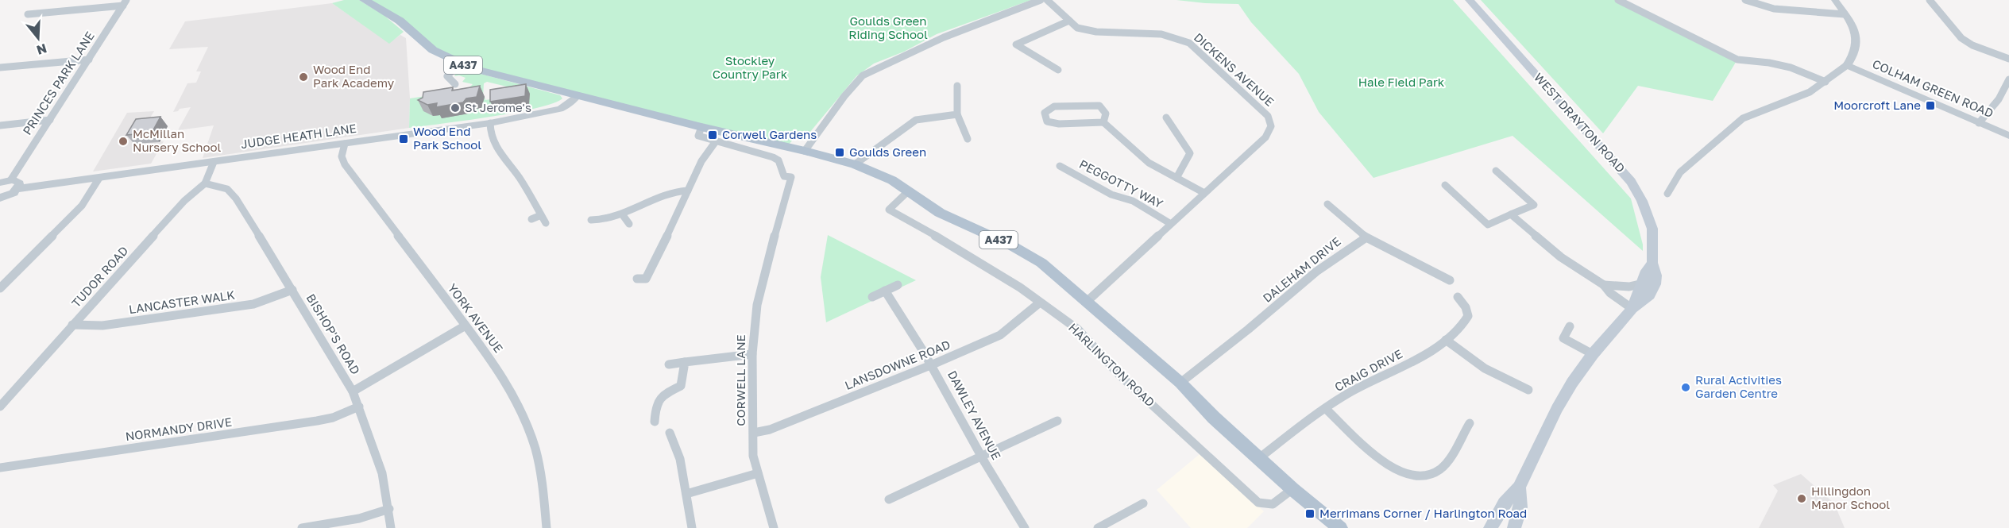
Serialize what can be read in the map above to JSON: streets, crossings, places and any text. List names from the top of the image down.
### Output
{
  "streets": {
    "main road": ["A437", "WEST DRAYTON ROAD"],
    "street": [
      "DICKENS AVENUE",
      "PRINCES PARK LANE",
      "COLHAM GREEN ROAD",
      "JUDGE HEATH LANE",
      "PEGGOTTY WAY",
      "DALEHAM DRIVE",
      "TUDOR ROAD",
      "LANCASTER WALK",
      "YORK AVENUE",
      "BISHOP'S ROAD",
      "LANSDOWNE ROAD",
      "HARLINGTON ROAD",
      "CRAIG DRIVE",
      "CORWELL LANE",
      "DAWLEY AVENUE",
      "NORMANDY DRIVE"
    ]
  },
  "crossings": [
    ["A437", "DICKENS AVENUE"],
    ["A437", "JUDGE HEATH LANE"],
    ["A437", "DALEHAM DRIVE"],
    ["A437", "HARLINGTON ROAD"],
    ["A437", "CRAIG DRIVE"],
    ["DICKENS AVENUE", "PEGGOTTY WAY"],
    ["JUDGE HEATH LANE", "TUDOR ROAD"],
    ["JUDGE HEATH LANE", "YORK AVENUE"],
    ["TUDOR ROAD", "LANCASTER WALK"],
    ["TUDOR ROAD", "BISHOP'S ROAD"],
    ["LANCASTER WALK", "BISHOP'S ROAD"],
    ["BISHOP'S ROAD", "NORMANDY DRIVE"],
    ["LANSDOWNE ROAD", "HARLINGTON ROAD"],
    ["LANSDOWNE ROAD", "CORWELL LANE"],
    ["LANSDOWNE ROAD", "DAWLEY AVENUE"]
  ],
  "parks": ["Goulds Green Riding School", "Stockley Country Park", "Hale Field Park"],
  "places": {
    "other": [
      "Wood End Park Academy",
      "St Jerome's",
      "McMillan Nursery School",
      "Rural Activities Garden Centre",
      "Hillingdon Manor School"
    ],
    "transit": [
      "Moorcroft Lane",
      "Corwell Gardens",
      "Wood End Park School",
      "Goulds Green",
      "Merrimans Corner / Harlington Road"
    ]
  },
  "north": "bottom"
}
